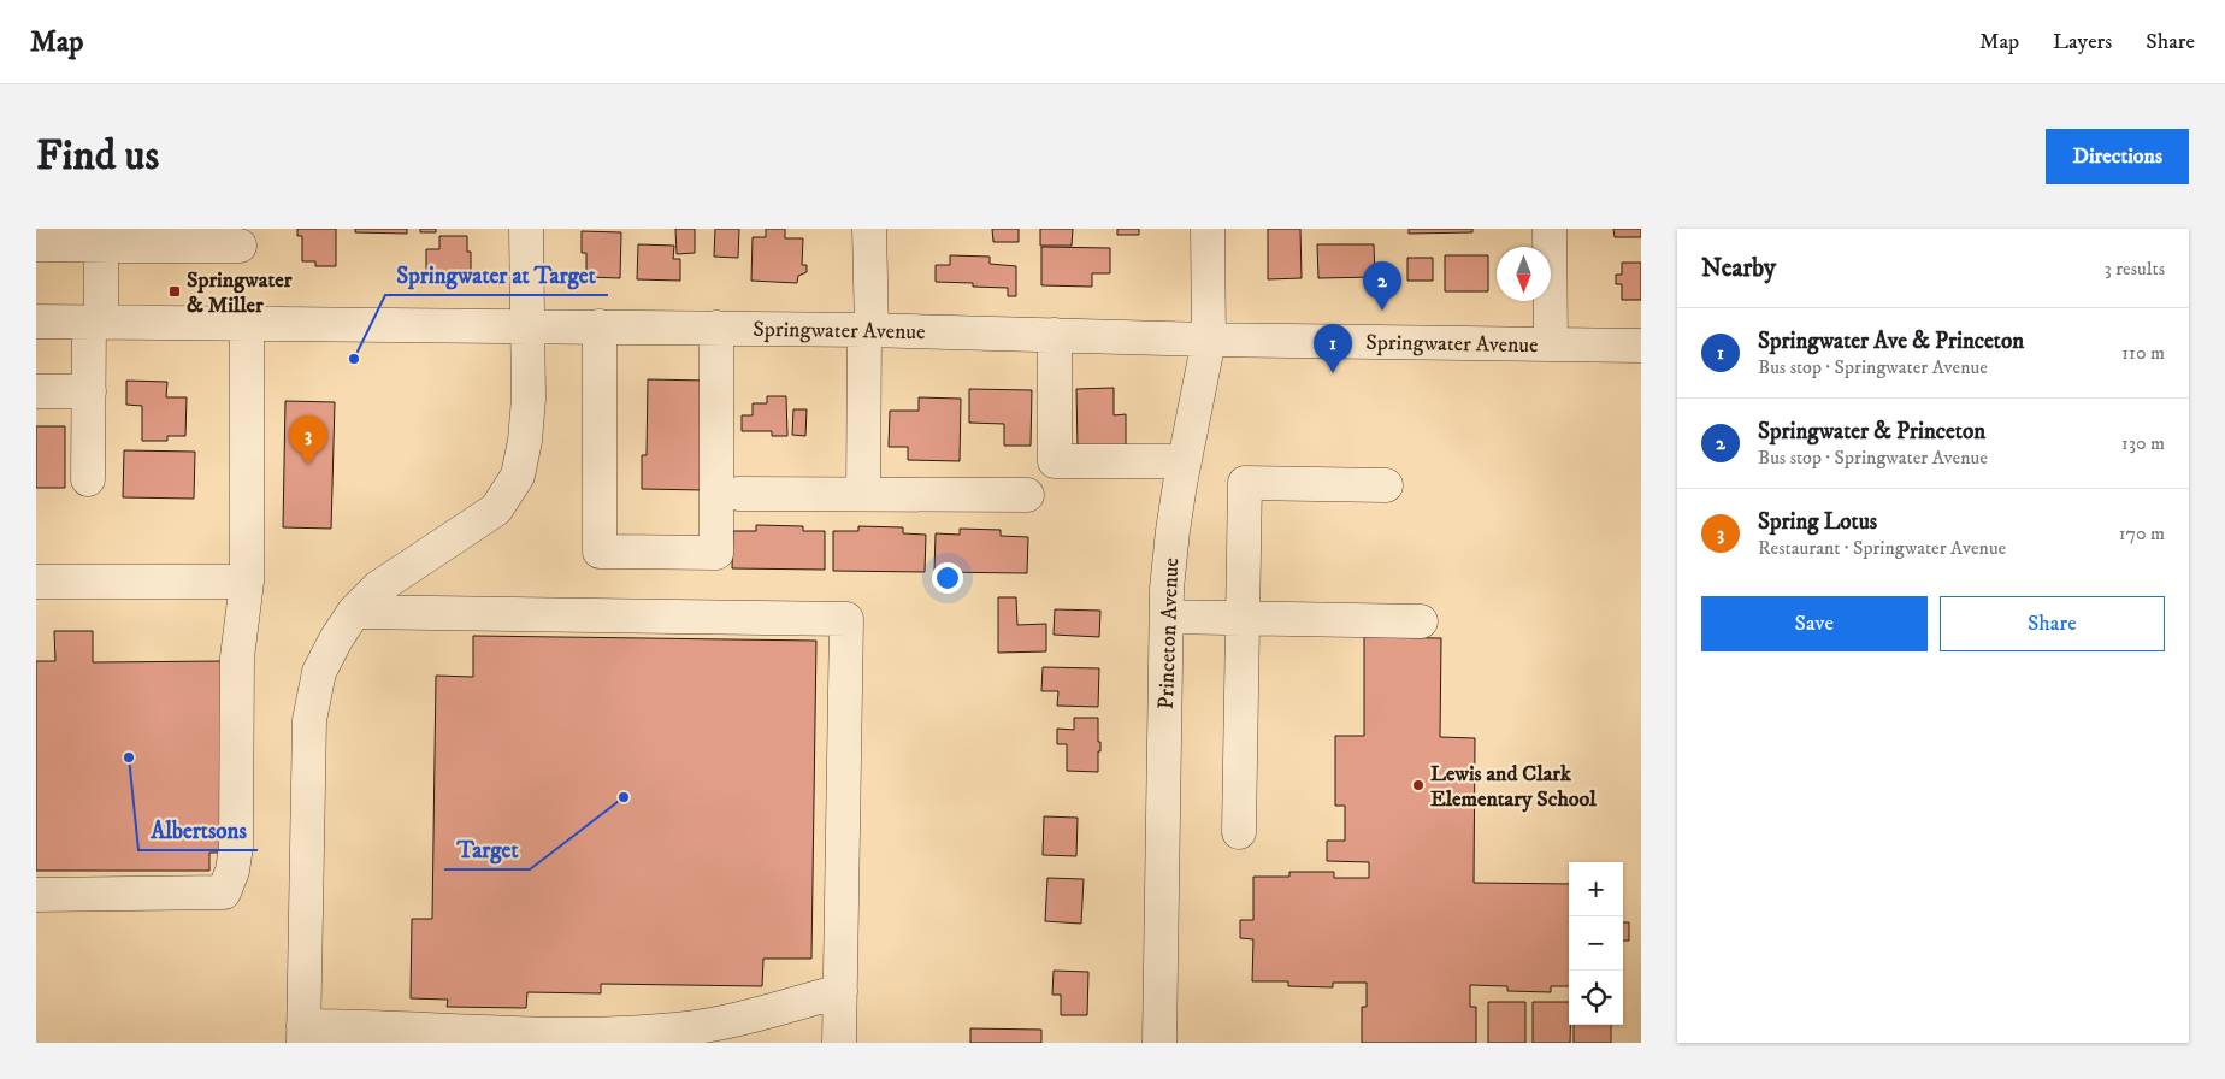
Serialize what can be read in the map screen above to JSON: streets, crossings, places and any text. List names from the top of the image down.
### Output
{
  "streets": {
    "street": ["Springwater Avenue", "Princeton Avenue"]
  },
  "crossings": [
    ["Springwater Avenue", "Princeton Avenue"]
  ],
  "places": {
    "transit": ["Springwater & Miller"],
    "other": [
      "Springwater at Target",
      "Albertsons",
      "Lewis and Clark Elementary School",
      "Target"
    ]
  },
  "north": "bottom",
  "page": {
    "header": "Map",
    "nav": ["Map", "Layers", "Share"],
    "buttons": [
      "Directions",
      ["Save", "Share"]
    ],
    "title": "Find us",
    "heading": ["Nearby", "3 results"],
    "pins": ["2", "1", "3"],
    "list": [
      {
        "mark": "1",
        "name": "Springwater Ave & Princeton",
        "note": "Bus stop · Springwater Avenue",
        "value": "110 m"
      },
      {
        "mark": "2",
        "name": "Springwater & Princeton",
        "note": "Bus stop · Springwater Avenue",
        "value": "130 m"
      },
      {
        "mark": "3",
        "name": "Spring Lotus",
        "note": "Restaurant · Springwater Avenue",
        "value": "170 m"
      }
    ],
    "map_buttons": ["+", "−"]
  }
}
